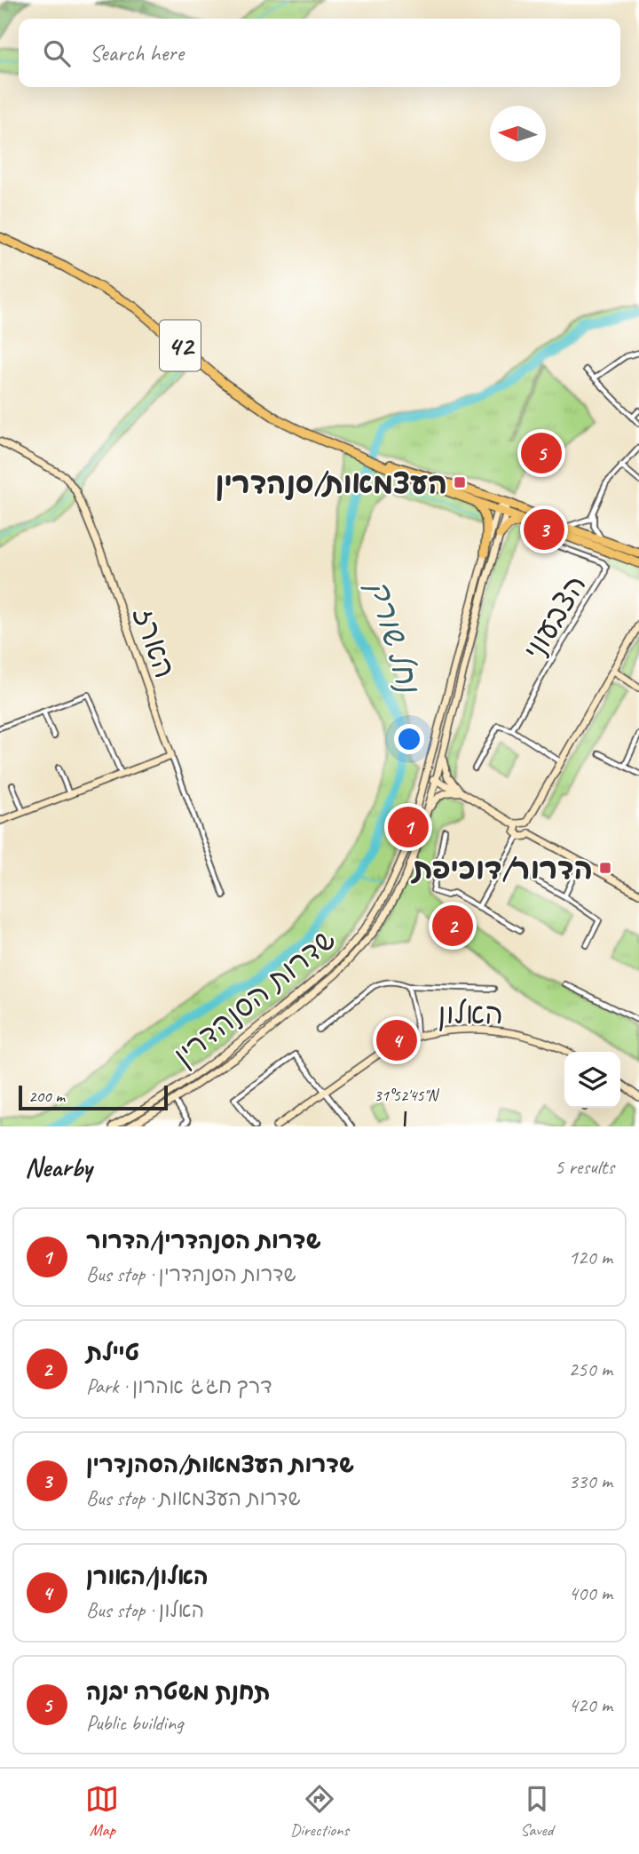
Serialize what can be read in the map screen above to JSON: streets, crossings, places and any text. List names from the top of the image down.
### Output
{
  "streets": {
    "highway": ["42"],
    "main road": ["הארז", "שדרות הסנהדרין", "האלון"],
    "street": ["הצבעוני"]
  },
  "crossings": [
    ["42", "שדרות הסנהדרין"]
  ],
  "water": ["נחל שורק"],
  "places": {
    "transit": ["העצמאות/סנהדרין", "הדרור/דוכיפת"]
  },
  "scale_bar": "200 m",
  "north": "left",
  "page": {
    "search": "Search here",
    "pins": [
      "5",
      "3",
      "1",
      "2",
      "4"
    ],
    "scale": "200 m",
    "heading": ["Nearby", "5 results"],
    "list": [
      {
        "mark": "1",
        "name": "שדרות הסנהדרין/הדרור",
        "note": "Bus stop · שדרות הסנהדרין",
        "value": "120 m"
      },
      {
        "mark": "2",
        "name": "טיילת",
        "note": "Park · דרך חג'ג' אהרון",
        "value": "250 m"
      },
      {
        "mark": "3",
        "name": "שדרות העצמאות/הסהנדרין",
        "note": "Bus stop · שדרות העצמאות",
        "value": "330 m"
      },
      {
        "mark": "4",
        "name": "האלון/האורן",
        "note": "Bus stop · האלון",
        "value": "400 m"
      },
      {
        "mark": "5",
        "name": "תחנת משטרה יבנה",
        "note": "Public building",
        "value": "420 m"
      }
    ],
    "nav": ["Map", "Directions", "Saved"]
  },
  "coordinates": ["31°52'45\"N"]
}
